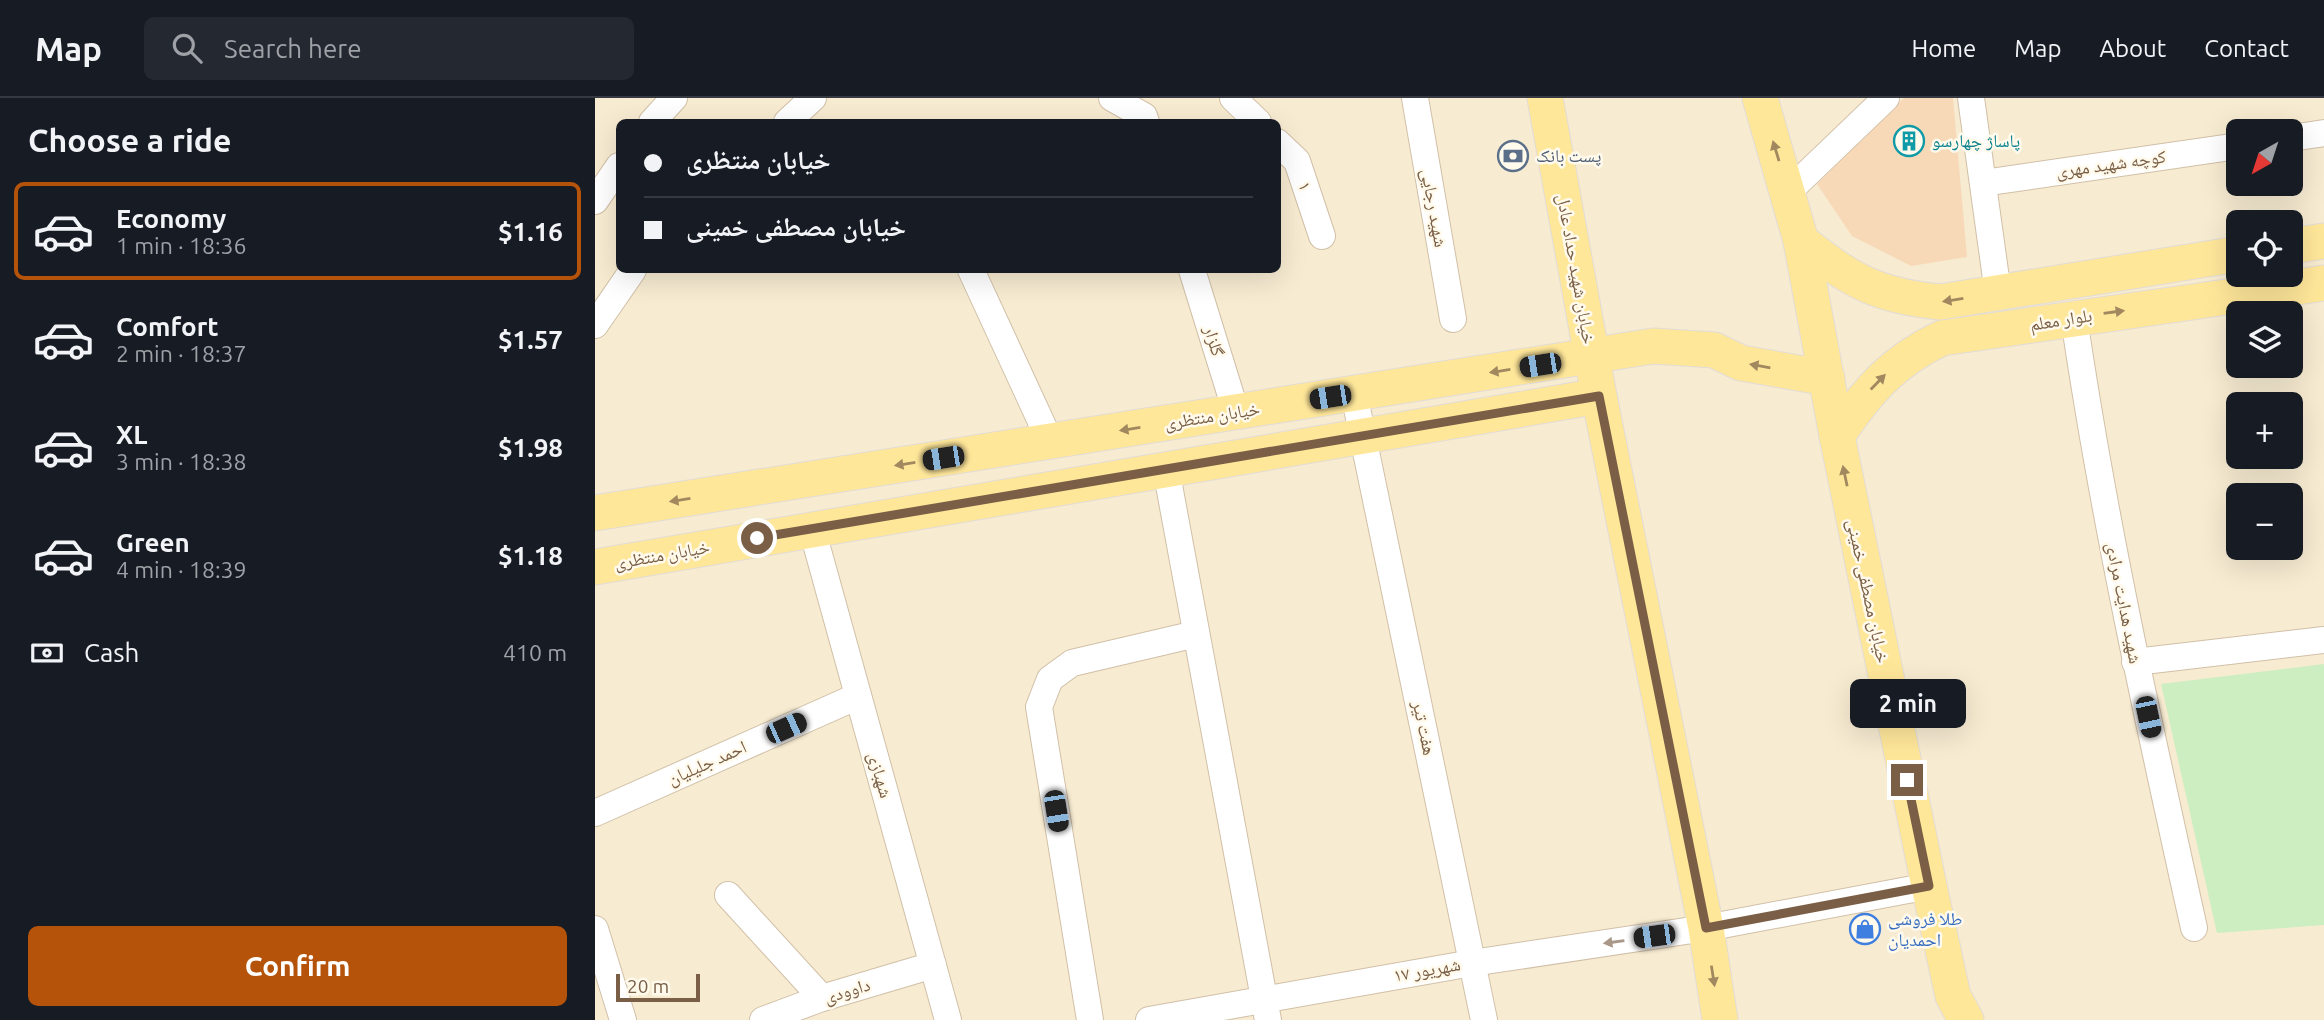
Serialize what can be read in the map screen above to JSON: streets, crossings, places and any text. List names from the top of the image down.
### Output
{
  "streets": {
    "main road": [
      "خیابان شهید حداد عادل",
      "بلوار معلم",
      "خیابان منتظری",
      "خیابان مصطفی خمینی"
    ],
    "street": [
      "کوچه شهید مهری",
      "۱",
      "شهید رجایی",
      "گلزار",
      "شهید هدایت مرادی",
      "هفت تیر",
      "احمد جلیلیان",
      "شهبازی",
      "۱۷ شهریور",
      "داوودی"
    ]
  },
  "crossings": [
    ["خیابان شهید حداد عادل", "خیابان منتظری"],
    ["خیابان شهید حداد عادل", "۱۷ شهریور"],
    ["بلوار معلم", "خیابان مصطفی خمینی"],
    ["بلوار معلم", "شهید هدایت مرادی"],
    ["گلزار", "خیابان منتظری"],
    ["خیابان منتظری", "خیابان مصطفی خمینی"],
    ["خیابان منتظری", "هفت تیر"],
    ["خیابان منتظری", "شهبازی"],
    ["خیابان مصطفی خمینی", "۱۷ شهریور"],
    ["هفت تیر", "۱۷ شهریور"],
    ["احمد جلیلیان", "شهبازی"],
    ["شهبازی", "داوودی"]
  ],
  "one_way": ["خیابان مصطفی خمینی"],
  "places": {
    "building": ["پاساژ چهارسو"],
    "bank": ["پست بانک"],
    "shop": ["طلا فروشی احمدیان"]
  },
  "scale_bar": "20 m",
  "north": "bottom left",
  "page": {
    "header": "Map",
    "search": "Search here",
    "nav": [
      "Home",
      "Map",
      "About",
      "Contact"
    ],
    "heading": "Choose a ride",
    "map_buttons": ["+", "−"],
    "banner": ["خیابان منتظری", "خیابان مصطفی خمینی"],
    "list": [
      {
        "name": "Economy",
        "note": "1 min · 18:36",
        "value": "$1.16"
      },
      {
        "name": "Comfort",
        "note": "2 min · 18:37",
        "value": "$1.57"
      },
      {
        "name": "XL",
        "note": "3 min · 18:38",
        "value": "$1.98"
      },
      {
        "name": "Green",
        "note": "4 min · 18:39",
        "value": "$1.18"
      }
    ],
    "pay": ["Cash", "410 m"],
    "bubble": "2 min",
    "buttons": "Confirm",
    "scale": "20 m"
  }
}
